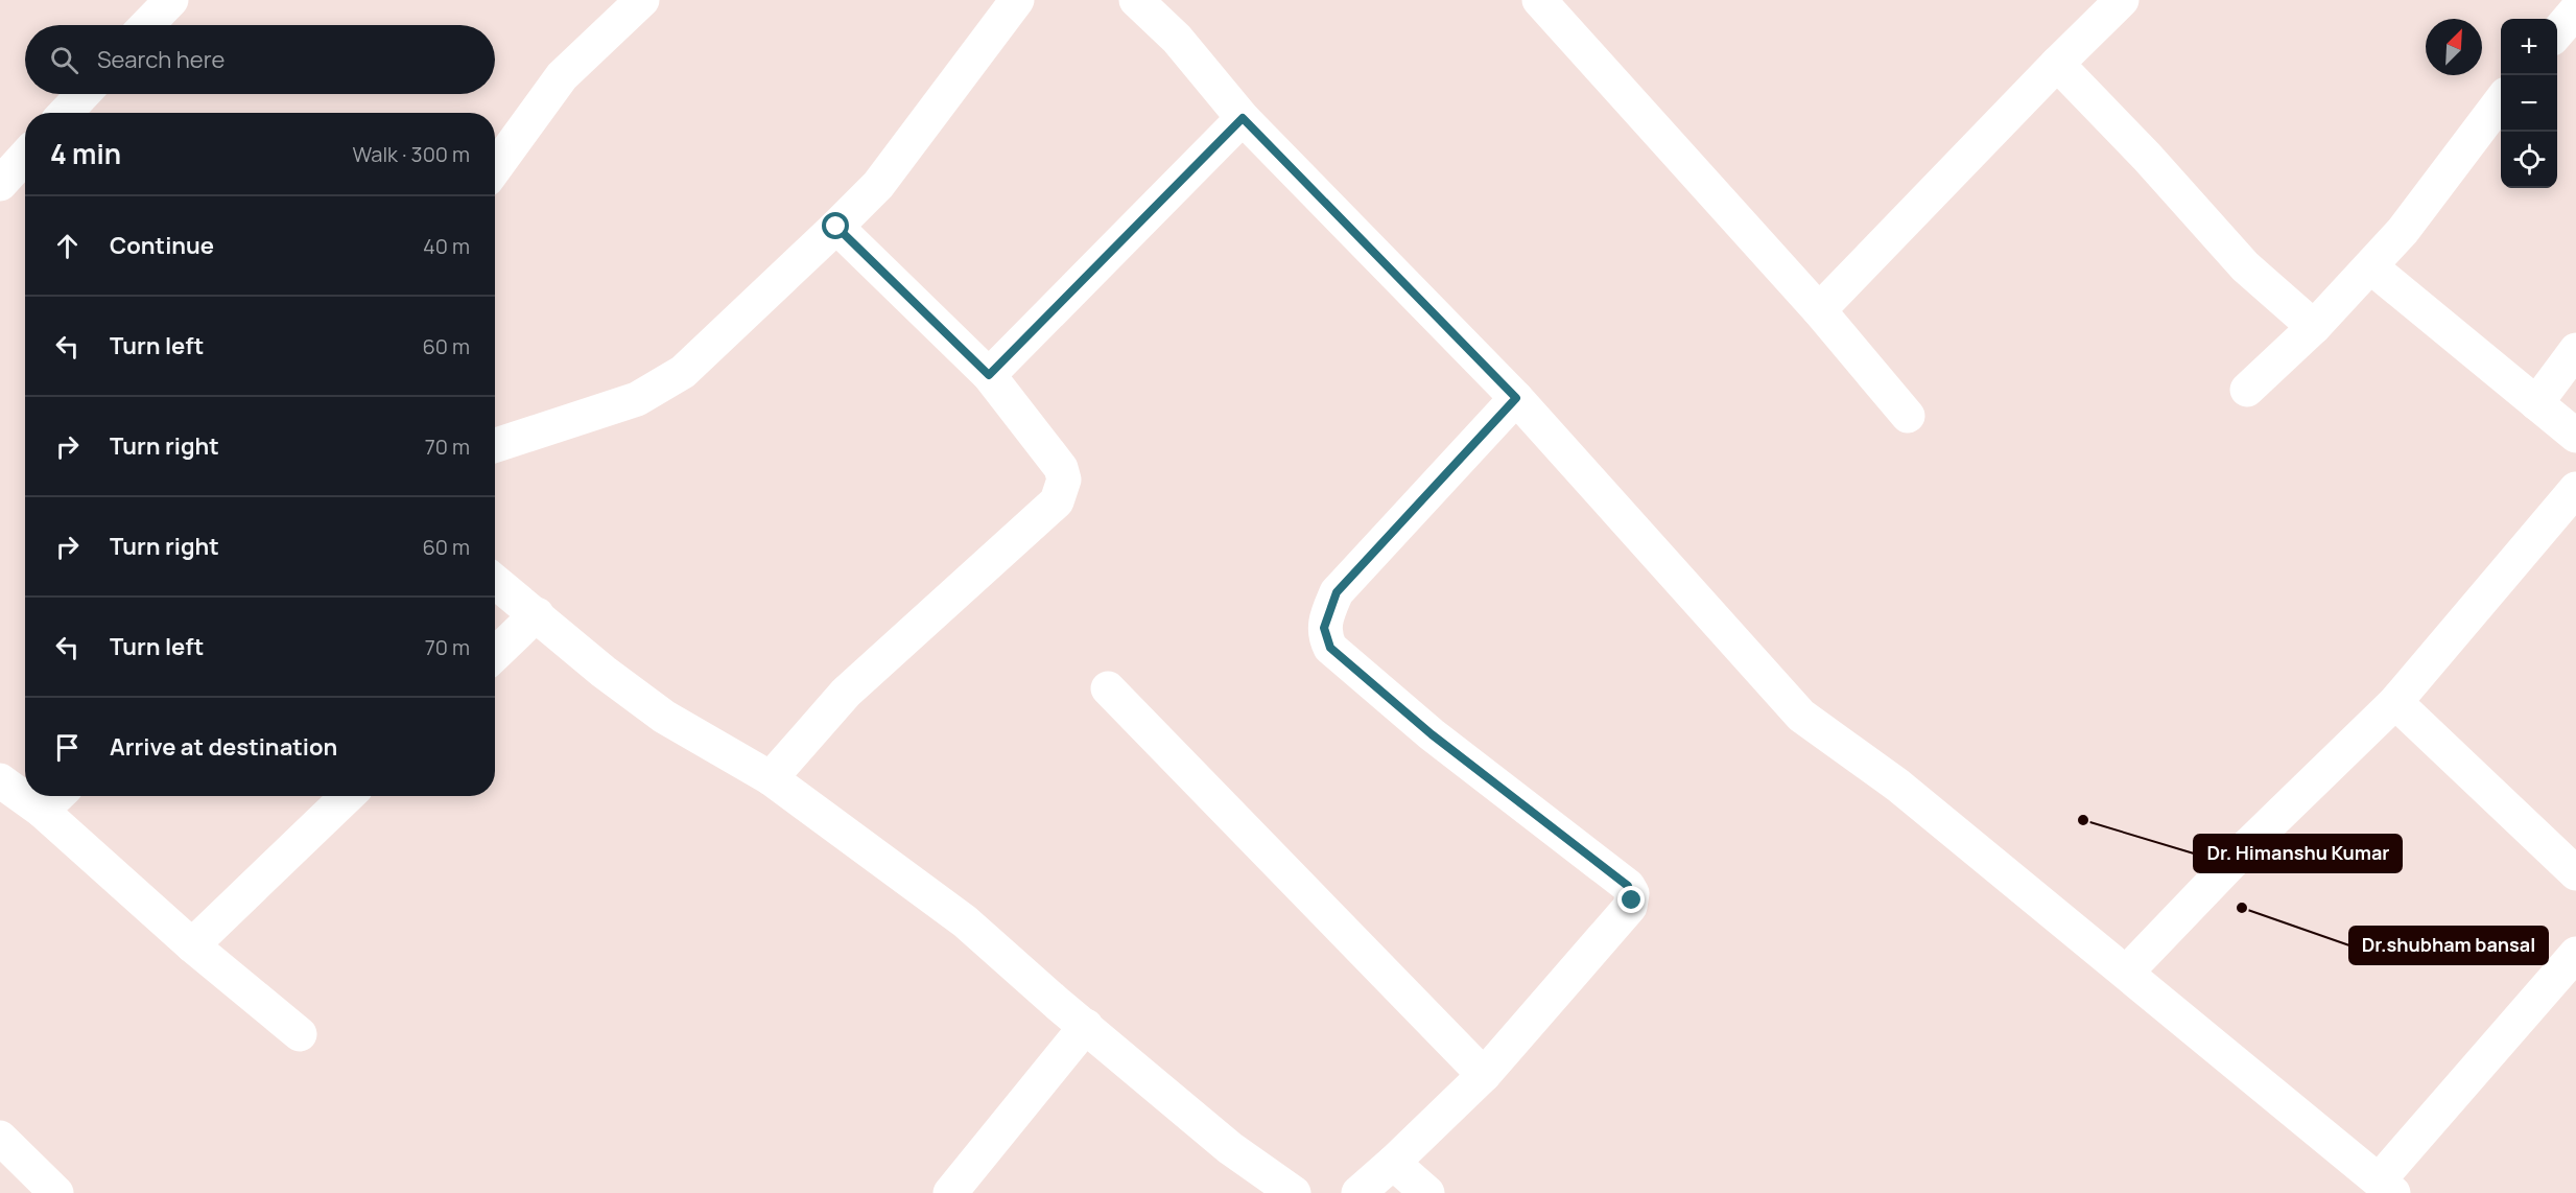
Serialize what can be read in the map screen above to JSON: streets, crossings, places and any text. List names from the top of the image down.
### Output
{
  "places": ["Dr. Himanshu Kumar", "Dr.shubham bansal"],
  "north": "top right",
  "page": {
    "map_buttons": ["+", "−"],
    "search": "Search here",
    "heading": ["4 min", "Walk · 300 m"],
    "list": [
      ["Continue", "40 m"],
      ["Turn left", "60 m"],
      ["Turn right", "70 m"],
      ["Turn right", "60 m"],
      ["Turn left", "70 m"],
      "Arrive at destination"
    ]
  }
}
